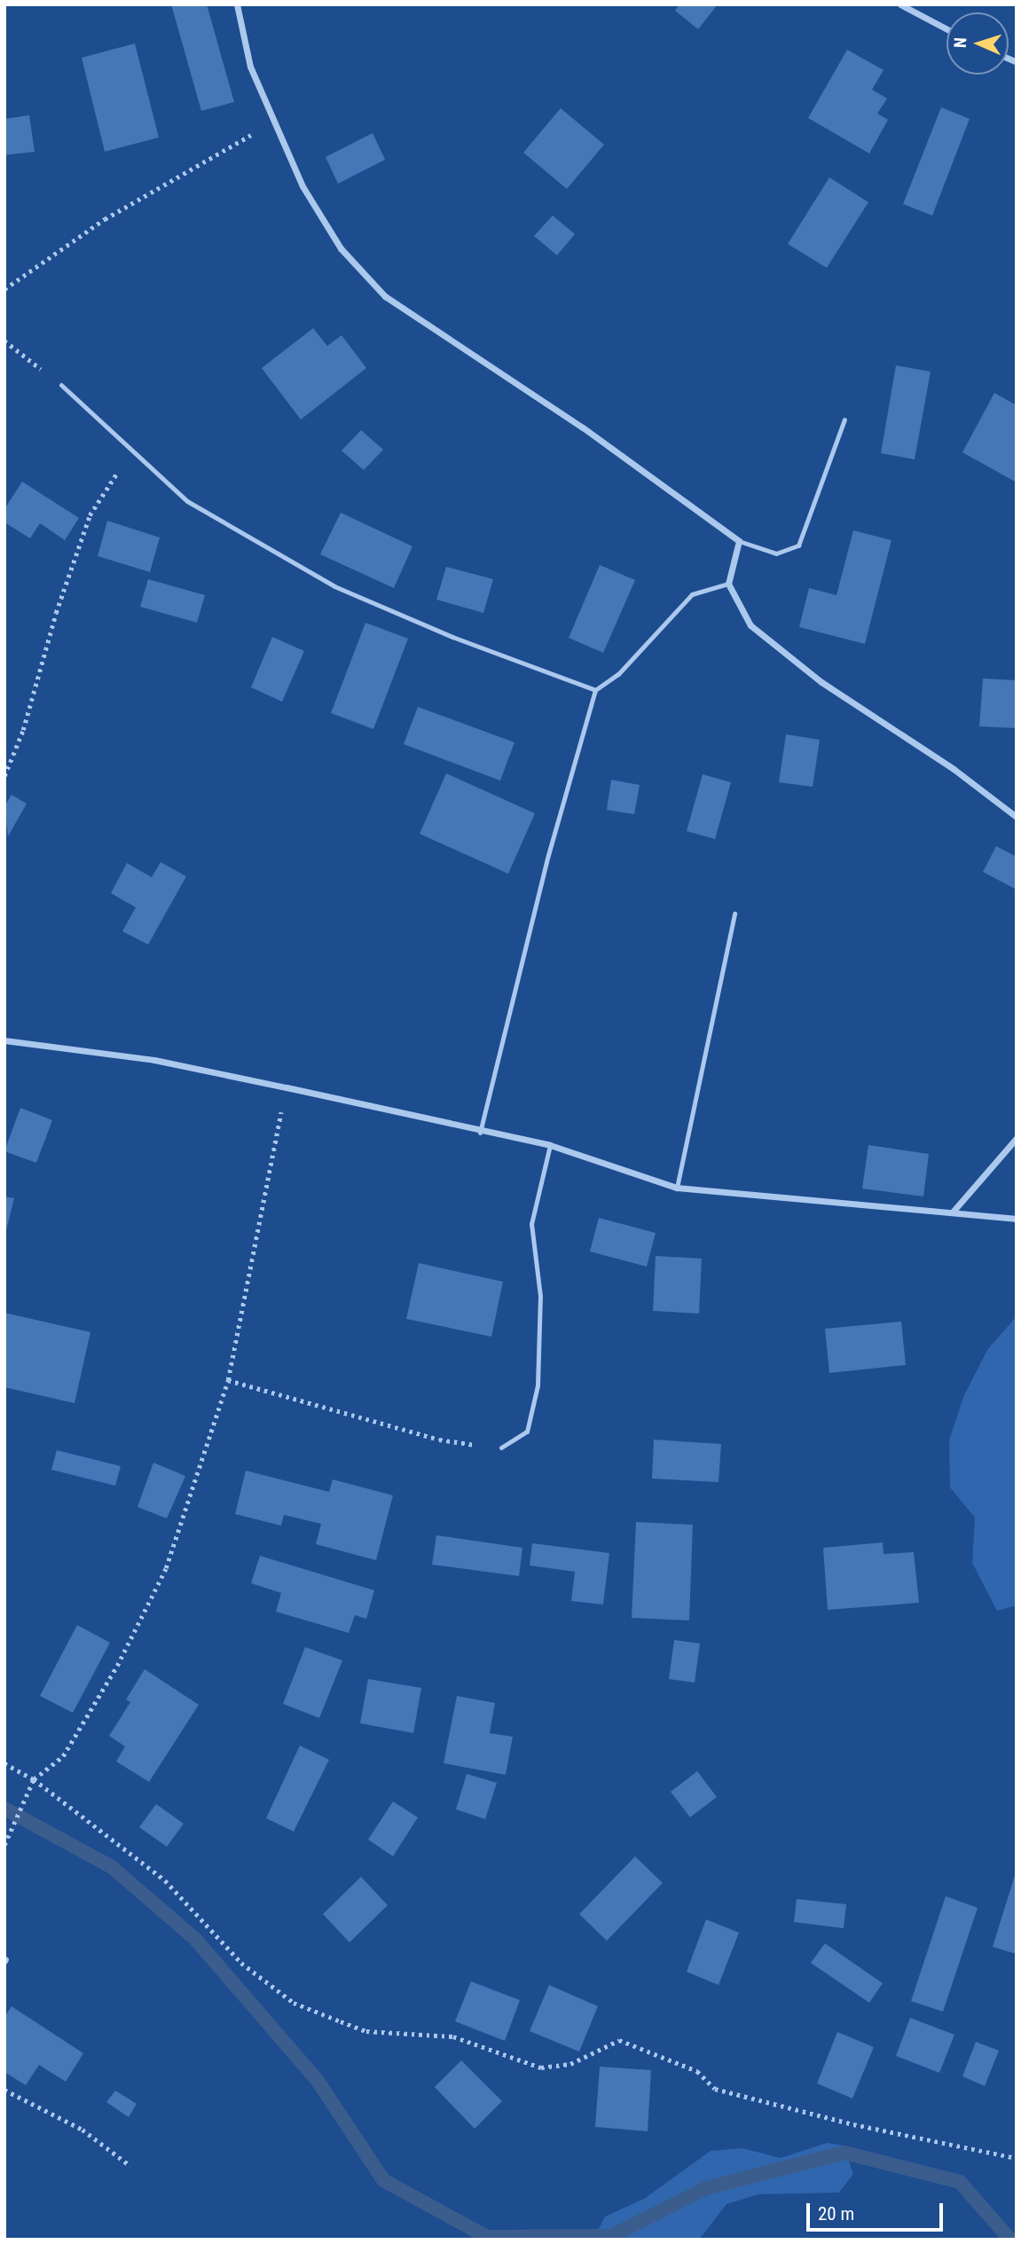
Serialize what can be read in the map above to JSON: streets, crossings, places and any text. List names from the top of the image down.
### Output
{
  "scale_bar": "20 m",
  "north": "left"
}
